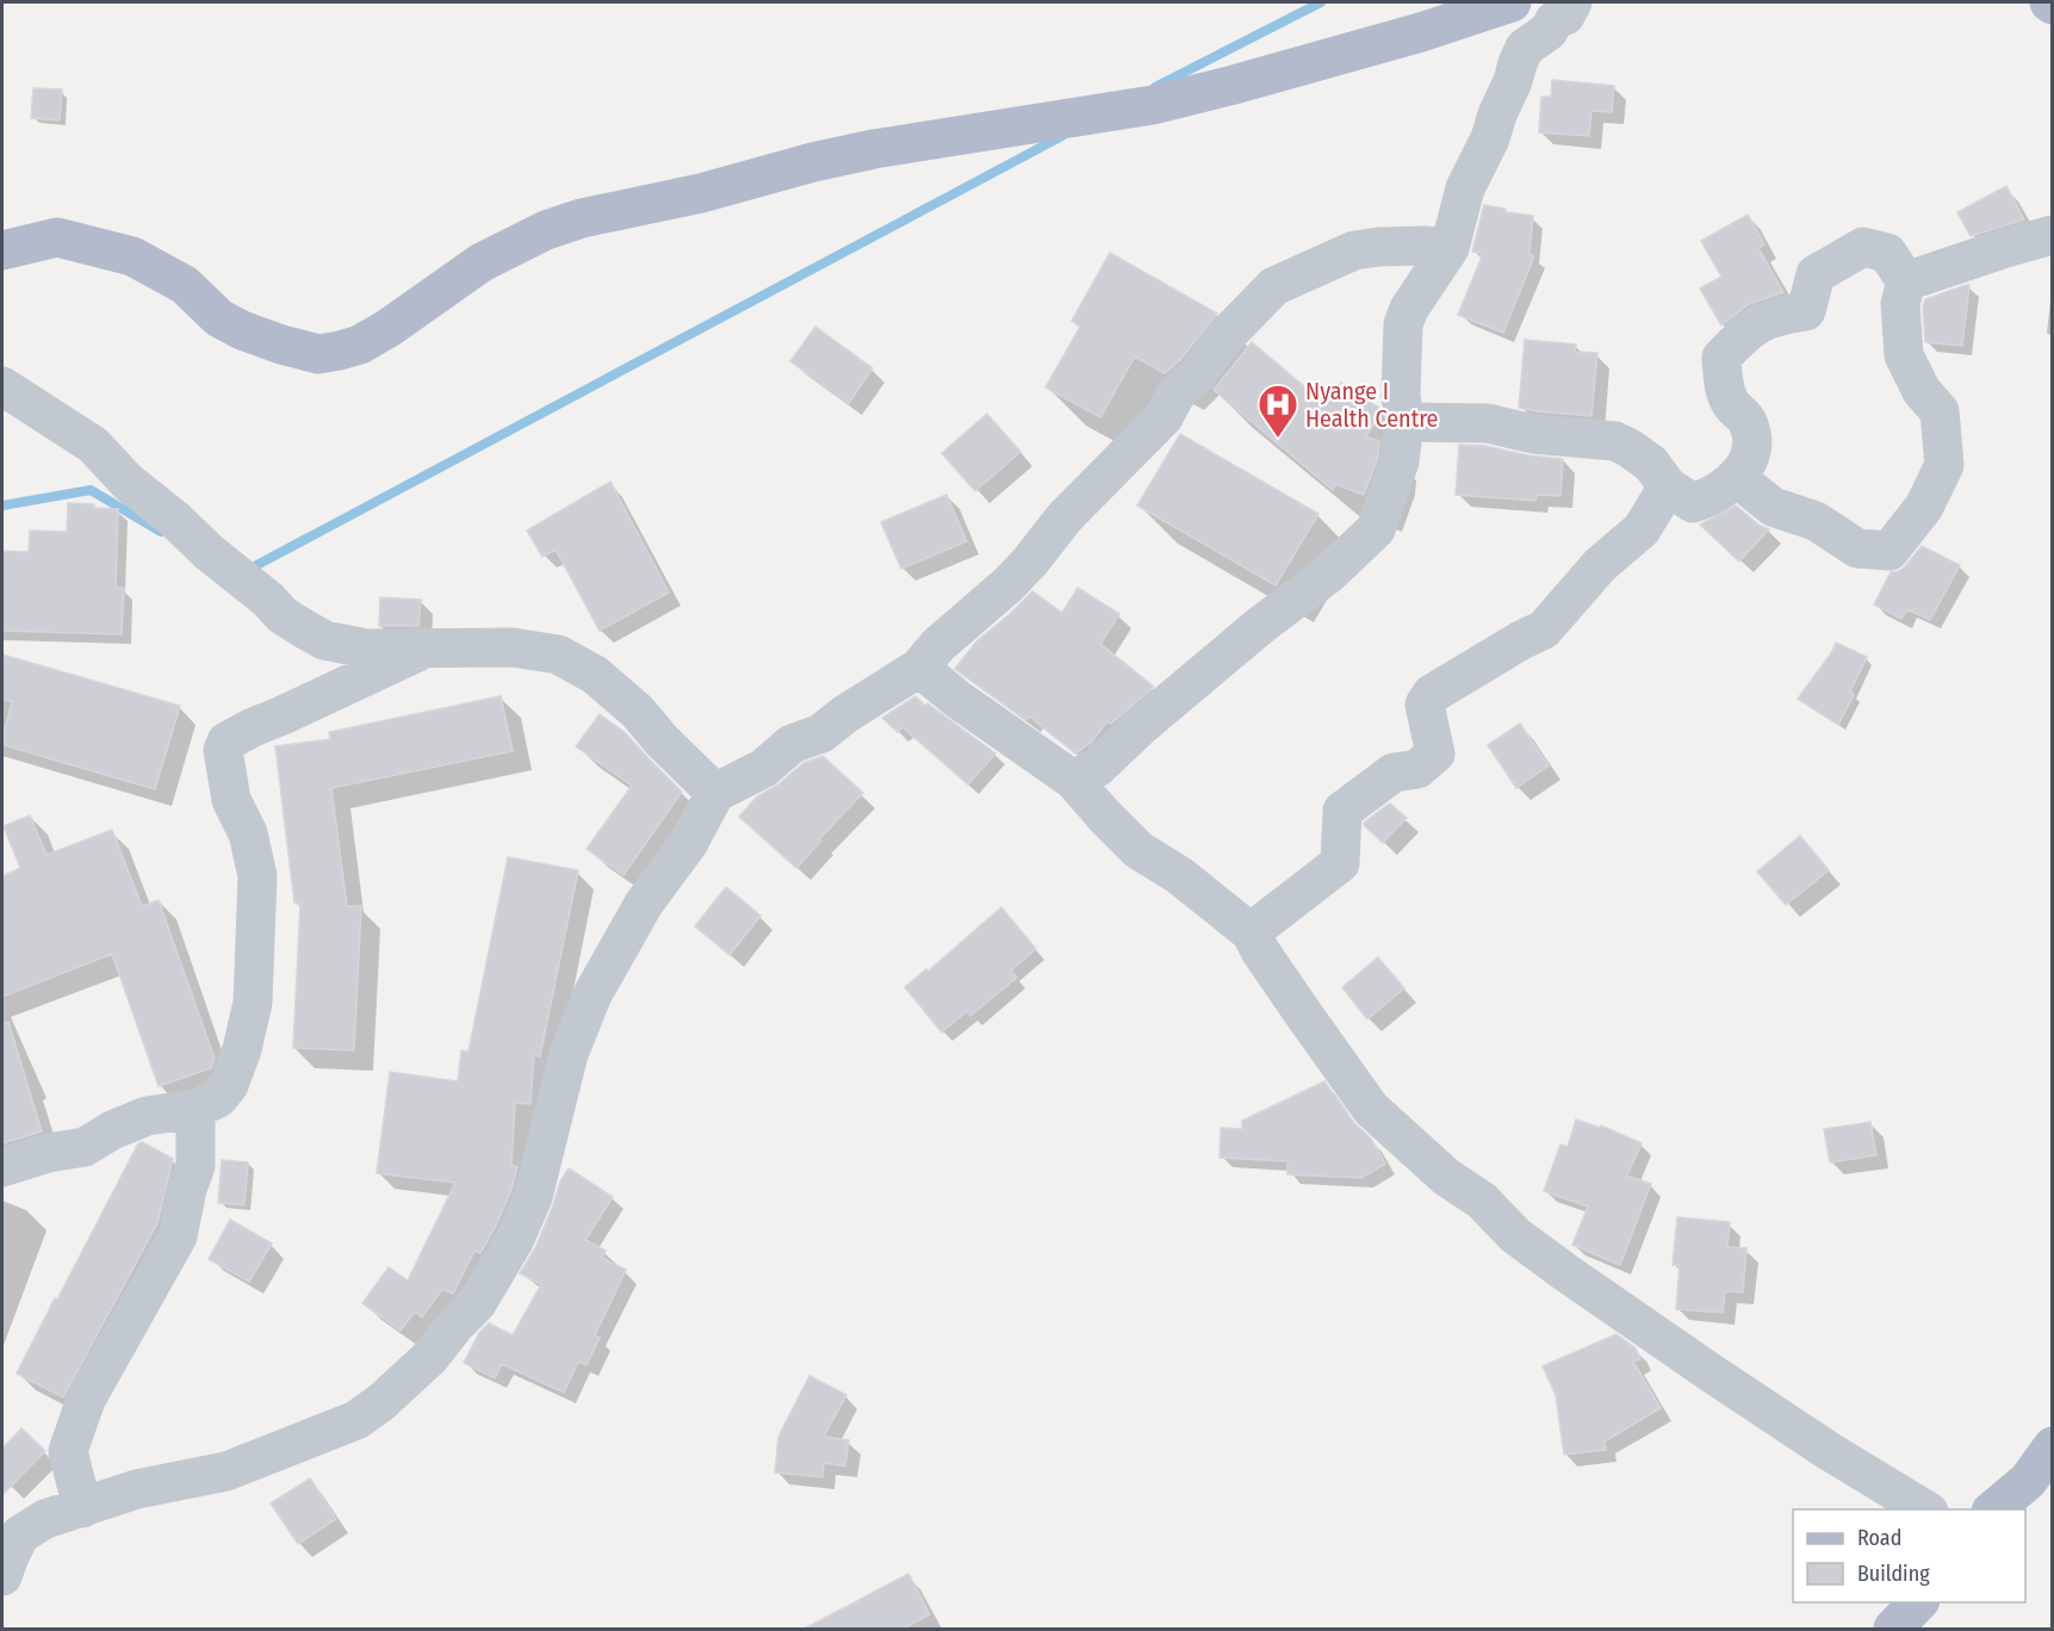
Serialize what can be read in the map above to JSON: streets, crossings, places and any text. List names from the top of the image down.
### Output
{
  "places": {
    "hospital": ["Nyange I Health Centre"]
  },
  "legend": ["Road", "Building"]
}
